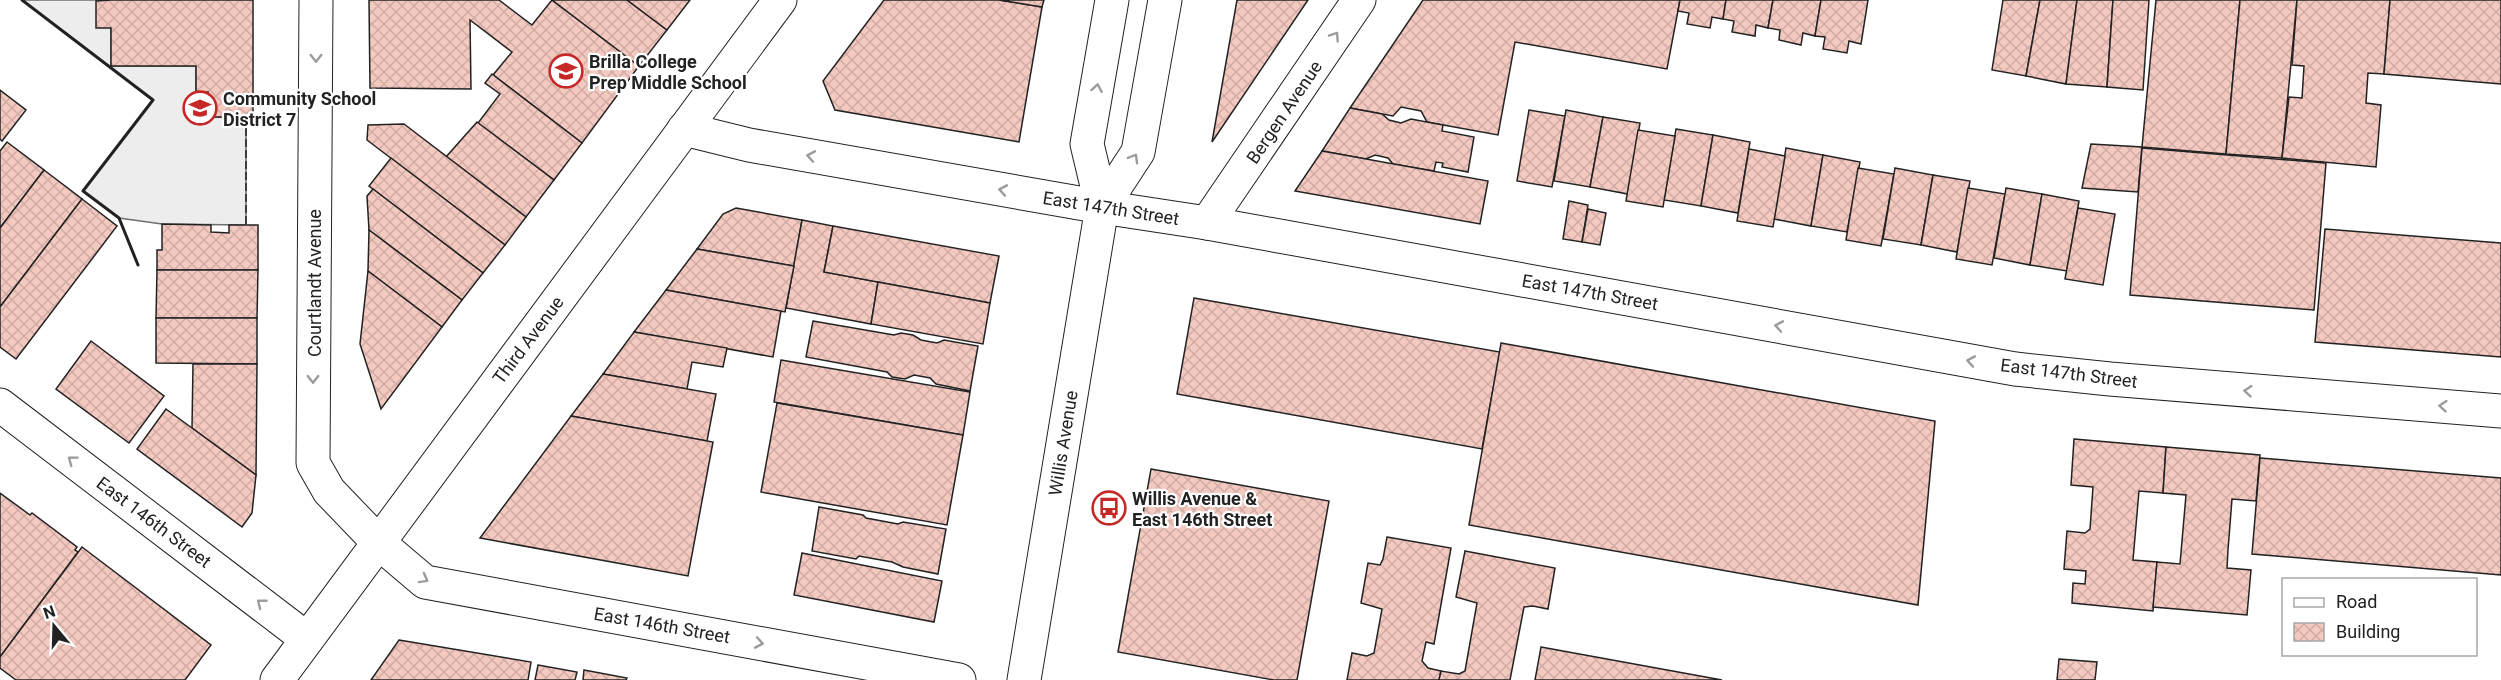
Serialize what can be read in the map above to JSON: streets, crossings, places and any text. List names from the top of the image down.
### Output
{
  "streets": {
    "street": [
      "Bergen Avenue",
      "East 147th Street",
      "Courtlandt Avenue",
      "Third Avenue",
      "Willis Avenue",
      "East 146th Street"
    ]
  },
  "crossings": [
    ["Bergen Avenue", "East 147th Street"],
    ["East 147th Street", "Third Avenue"],
    ["East 147th Street", "Willis Avenue"],
    ["Courtlandt Avenue", "Third Avenue"],
    ["Courtlandt Avenue", "East 146th Street"],
    ["Third Avenue", "East 146th Street"]
  ],
  "one_way": [
    "Bergen Avenue",
    "East 147th Street",
    "Courtlandt Avenue",
    "Willis Avenue"
  ],
  "places": {
    "school or university": ["Brilla College Prep Middle School", "Community School District 7"],
    "bus stop": ["Willis Avenue & East 146th Street"]
  },
  "legend": ["Road", "Building"],
  "north": "top"
}
